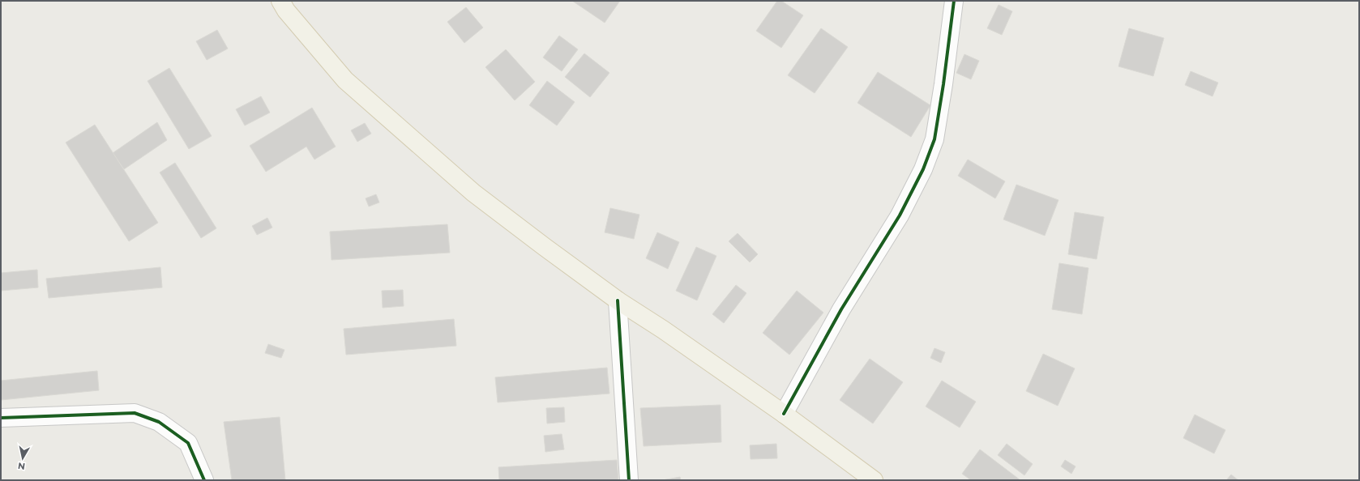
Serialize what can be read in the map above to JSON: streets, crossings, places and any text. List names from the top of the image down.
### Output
{
  "north": "bottom"
}
